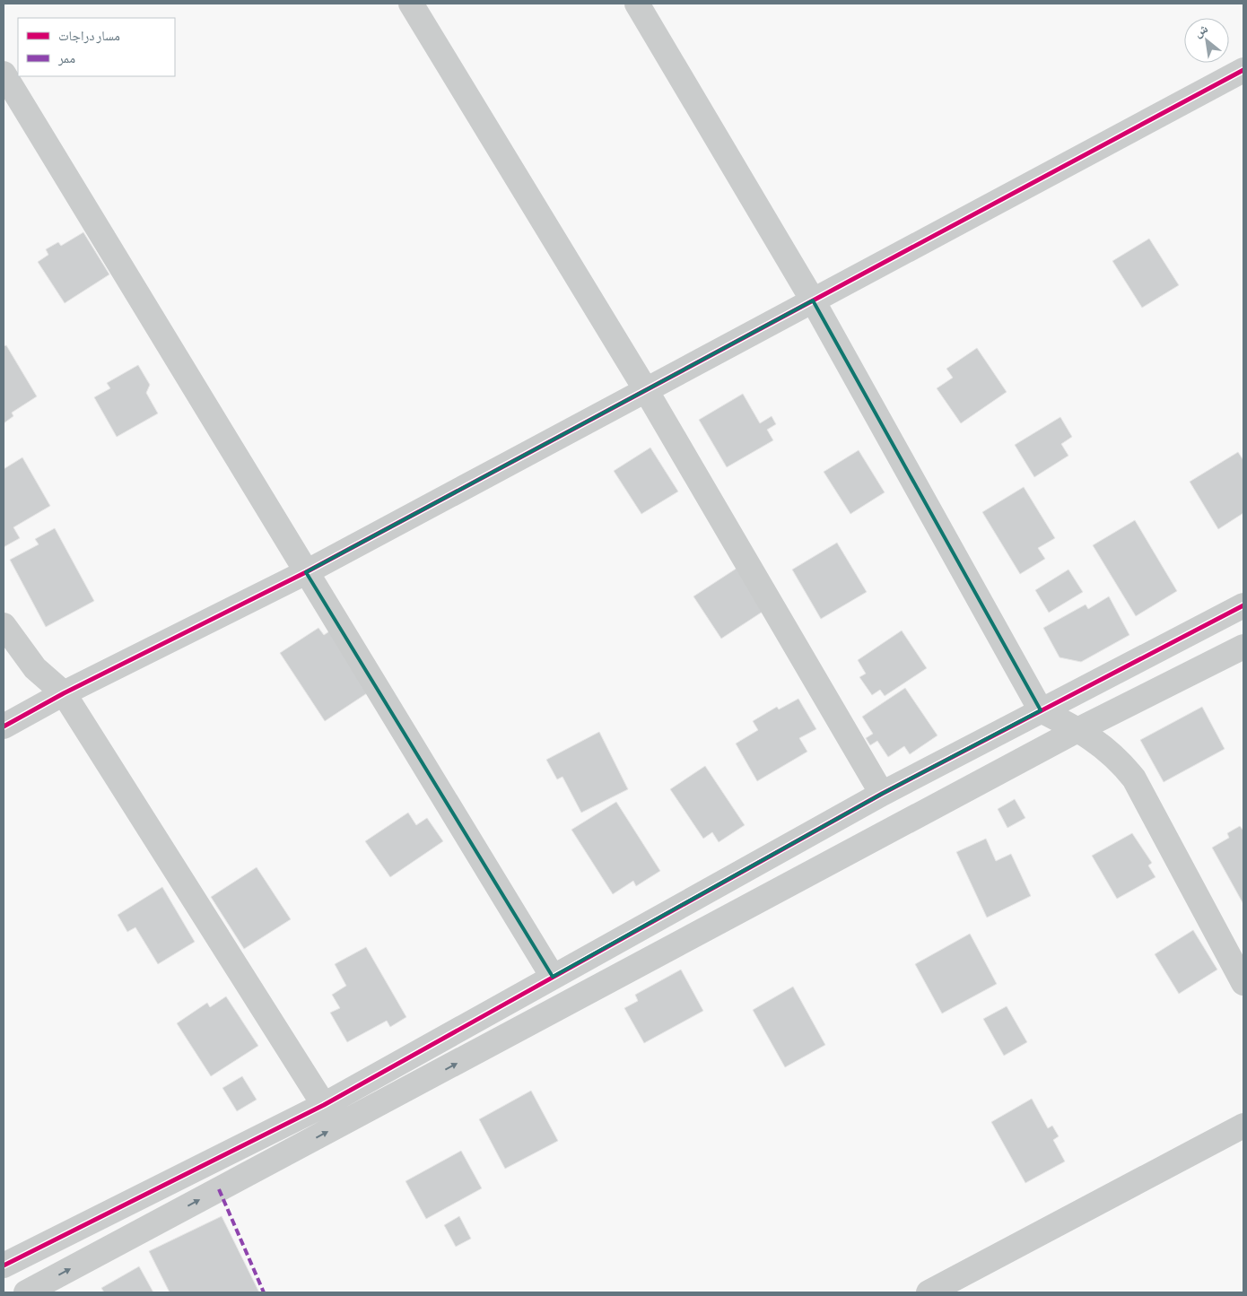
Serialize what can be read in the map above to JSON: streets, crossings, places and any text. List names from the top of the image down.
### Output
{
  "legend": ["مسار دراجات", "ممر"],
  "north": "top left"
}
